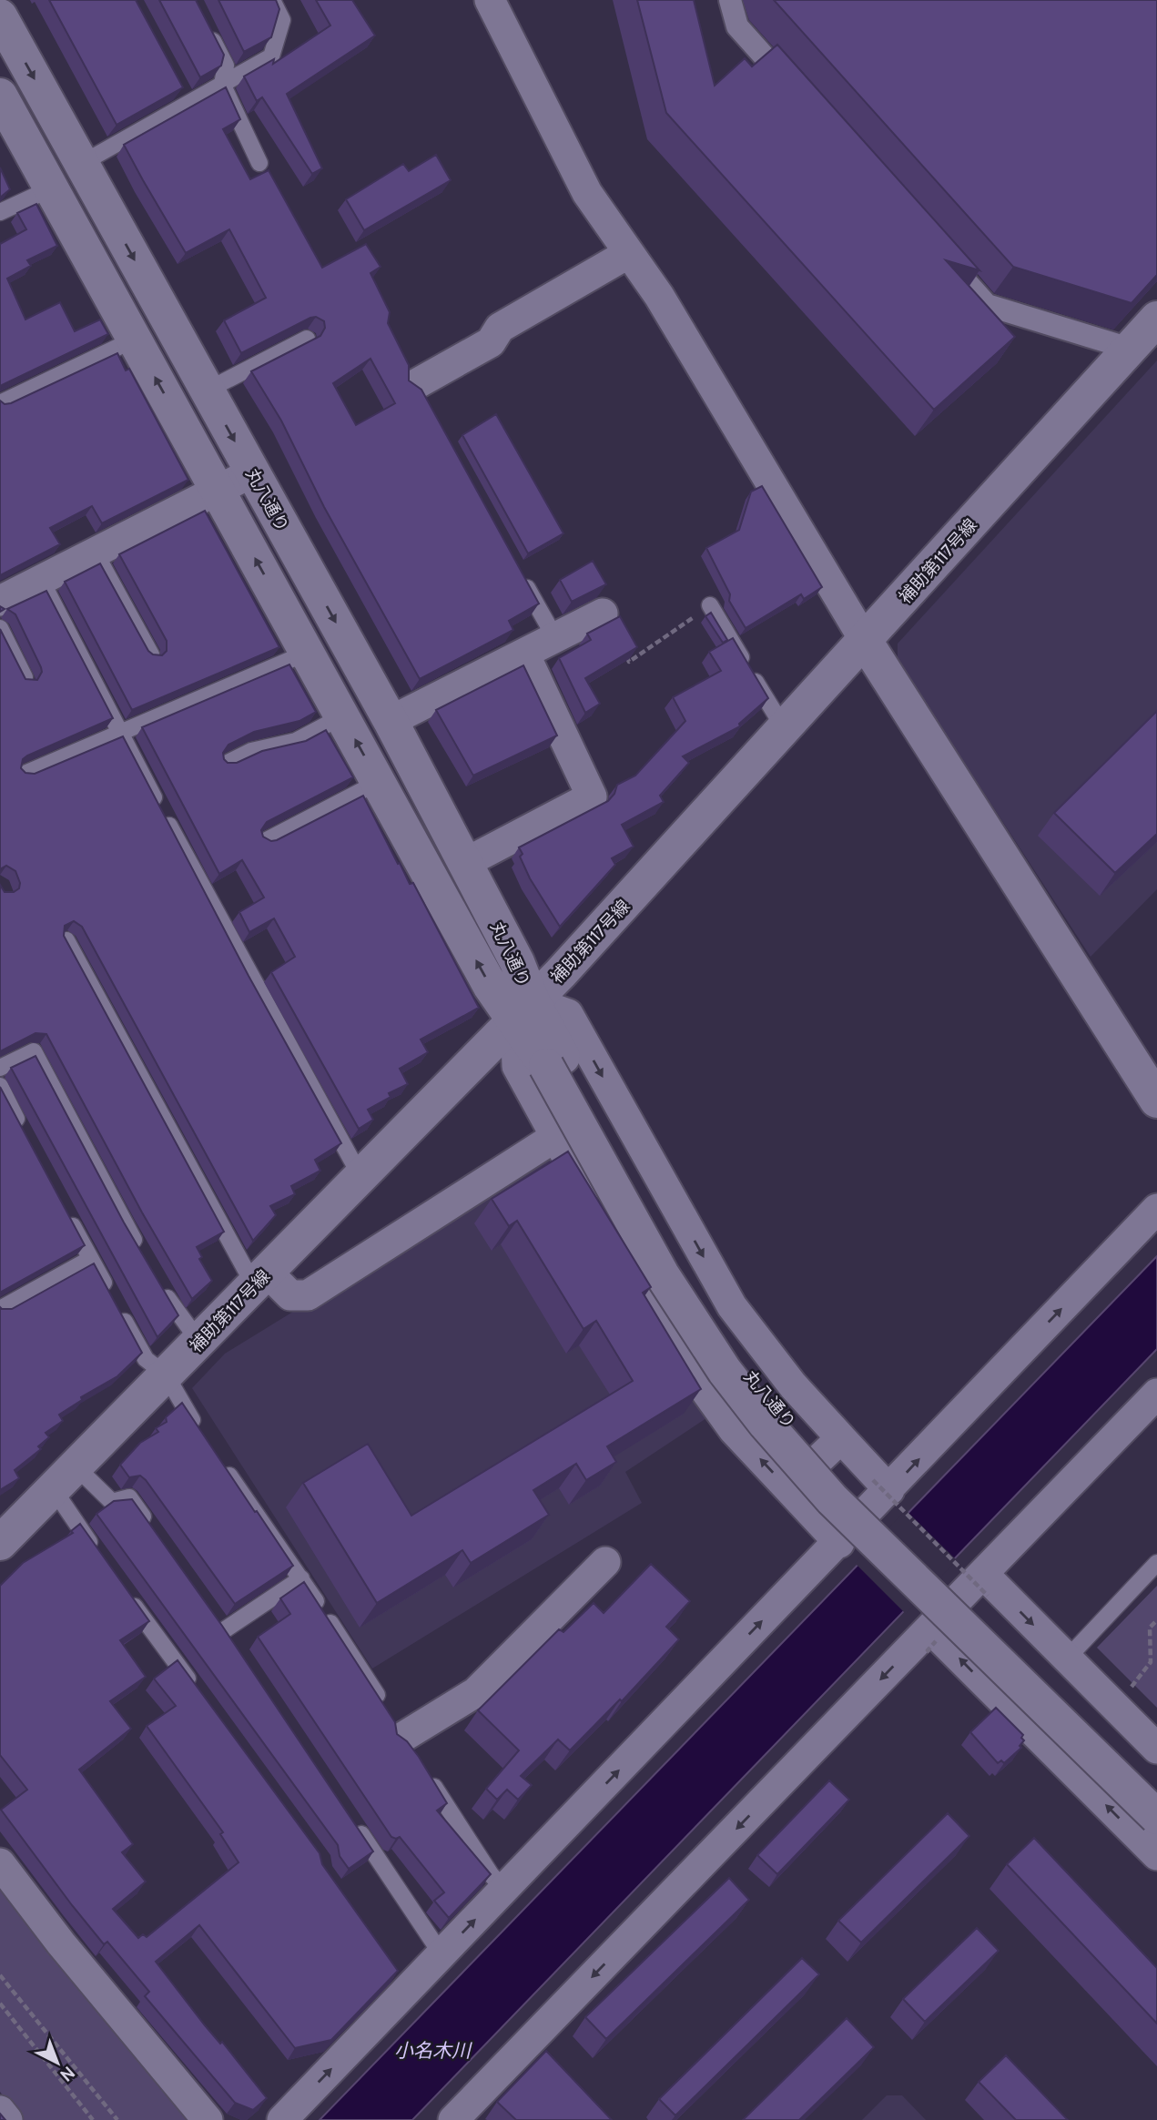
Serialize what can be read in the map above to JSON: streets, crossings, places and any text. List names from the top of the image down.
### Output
{
  "streets": {
    "main road": ["丸八通り", "補助第117号線"]
  },
  "crossings": [
    ["丸八通り", "補助第117号線"]
  ],
  "water": ["小名木川"],
  "north": "bottom right"
}
